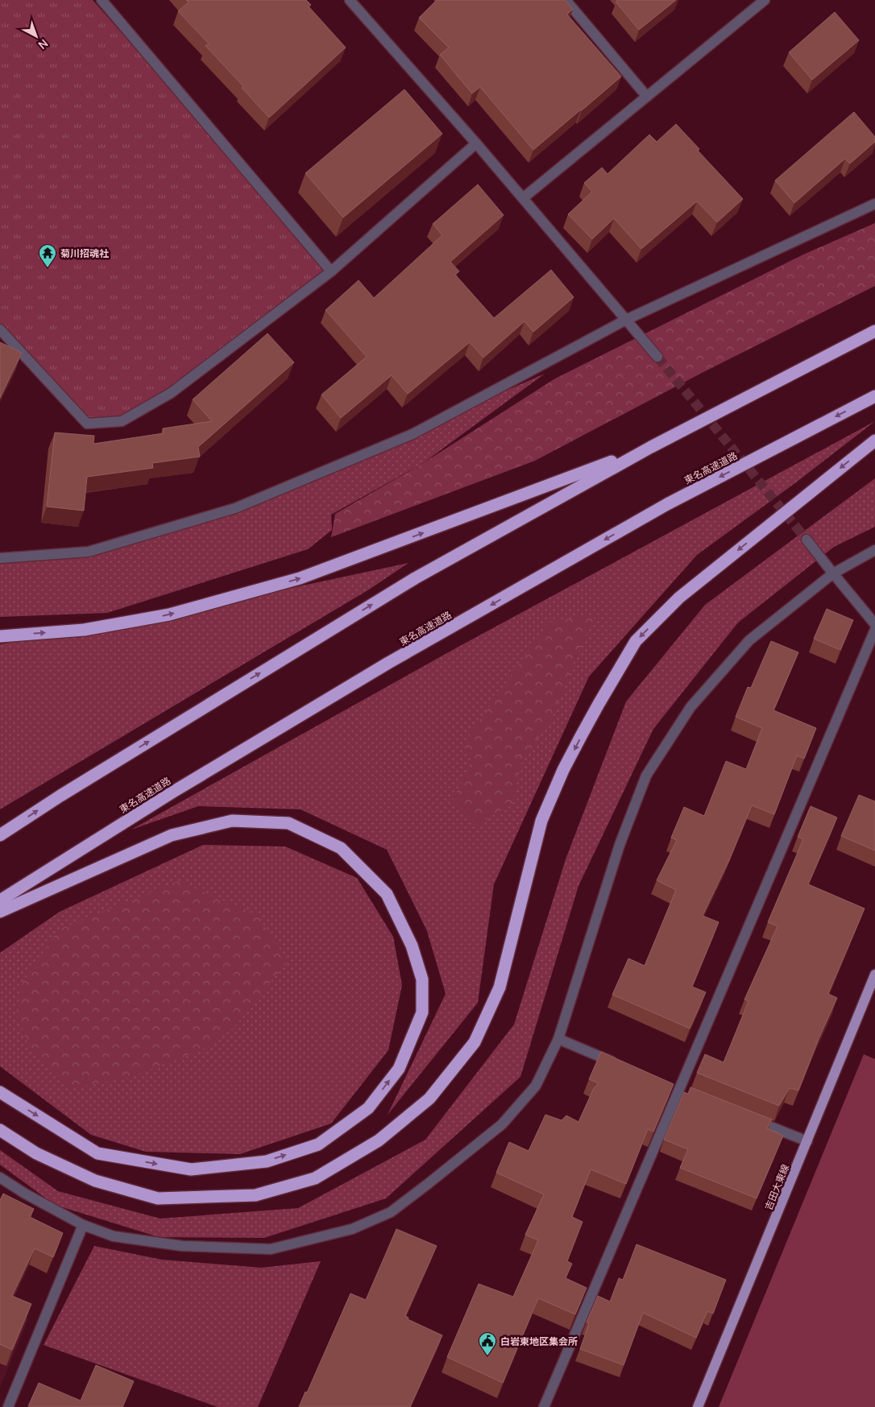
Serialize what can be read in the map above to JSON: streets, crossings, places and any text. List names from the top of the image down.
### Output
{
  "streets": {
    "highway": ["東名高速道路"],
    "main road": ["吉田大東線"]
  },
  "places": {
    "temple": ["菊川招魂社"],
    "public building": ["白岩東地区集会所"]
  },
  "north": "bottom right"
}
